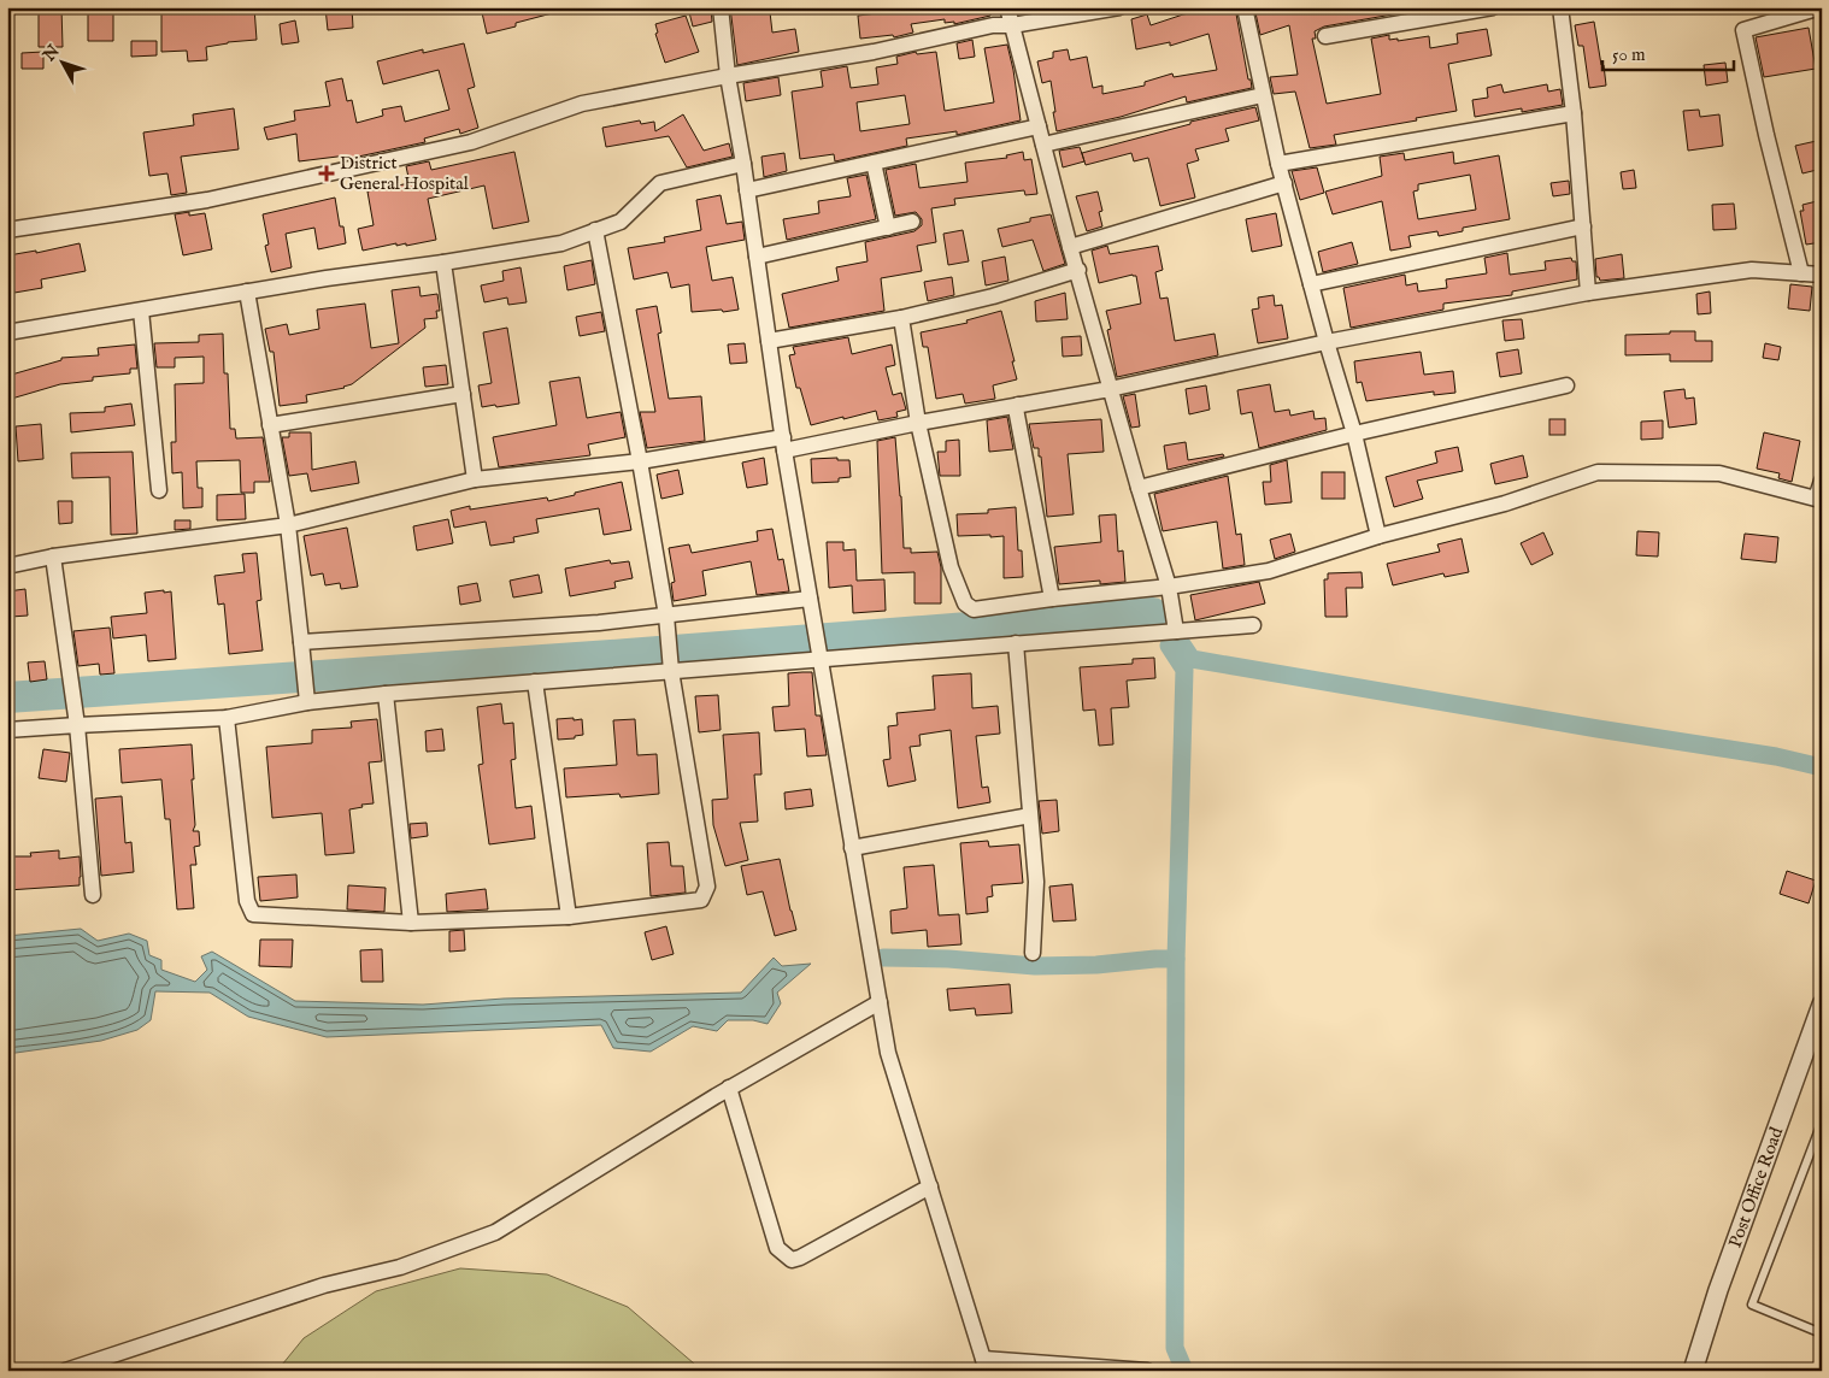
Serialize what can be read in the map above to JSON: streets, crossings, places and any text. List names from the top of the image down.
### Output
{
  "streets": {
    "street": ["Post Office Road"]
  },
  "places": {
    "health": ["District General Hospital"]
  },
  "scale_bar": "50 m",
  "north": "top left"
}
